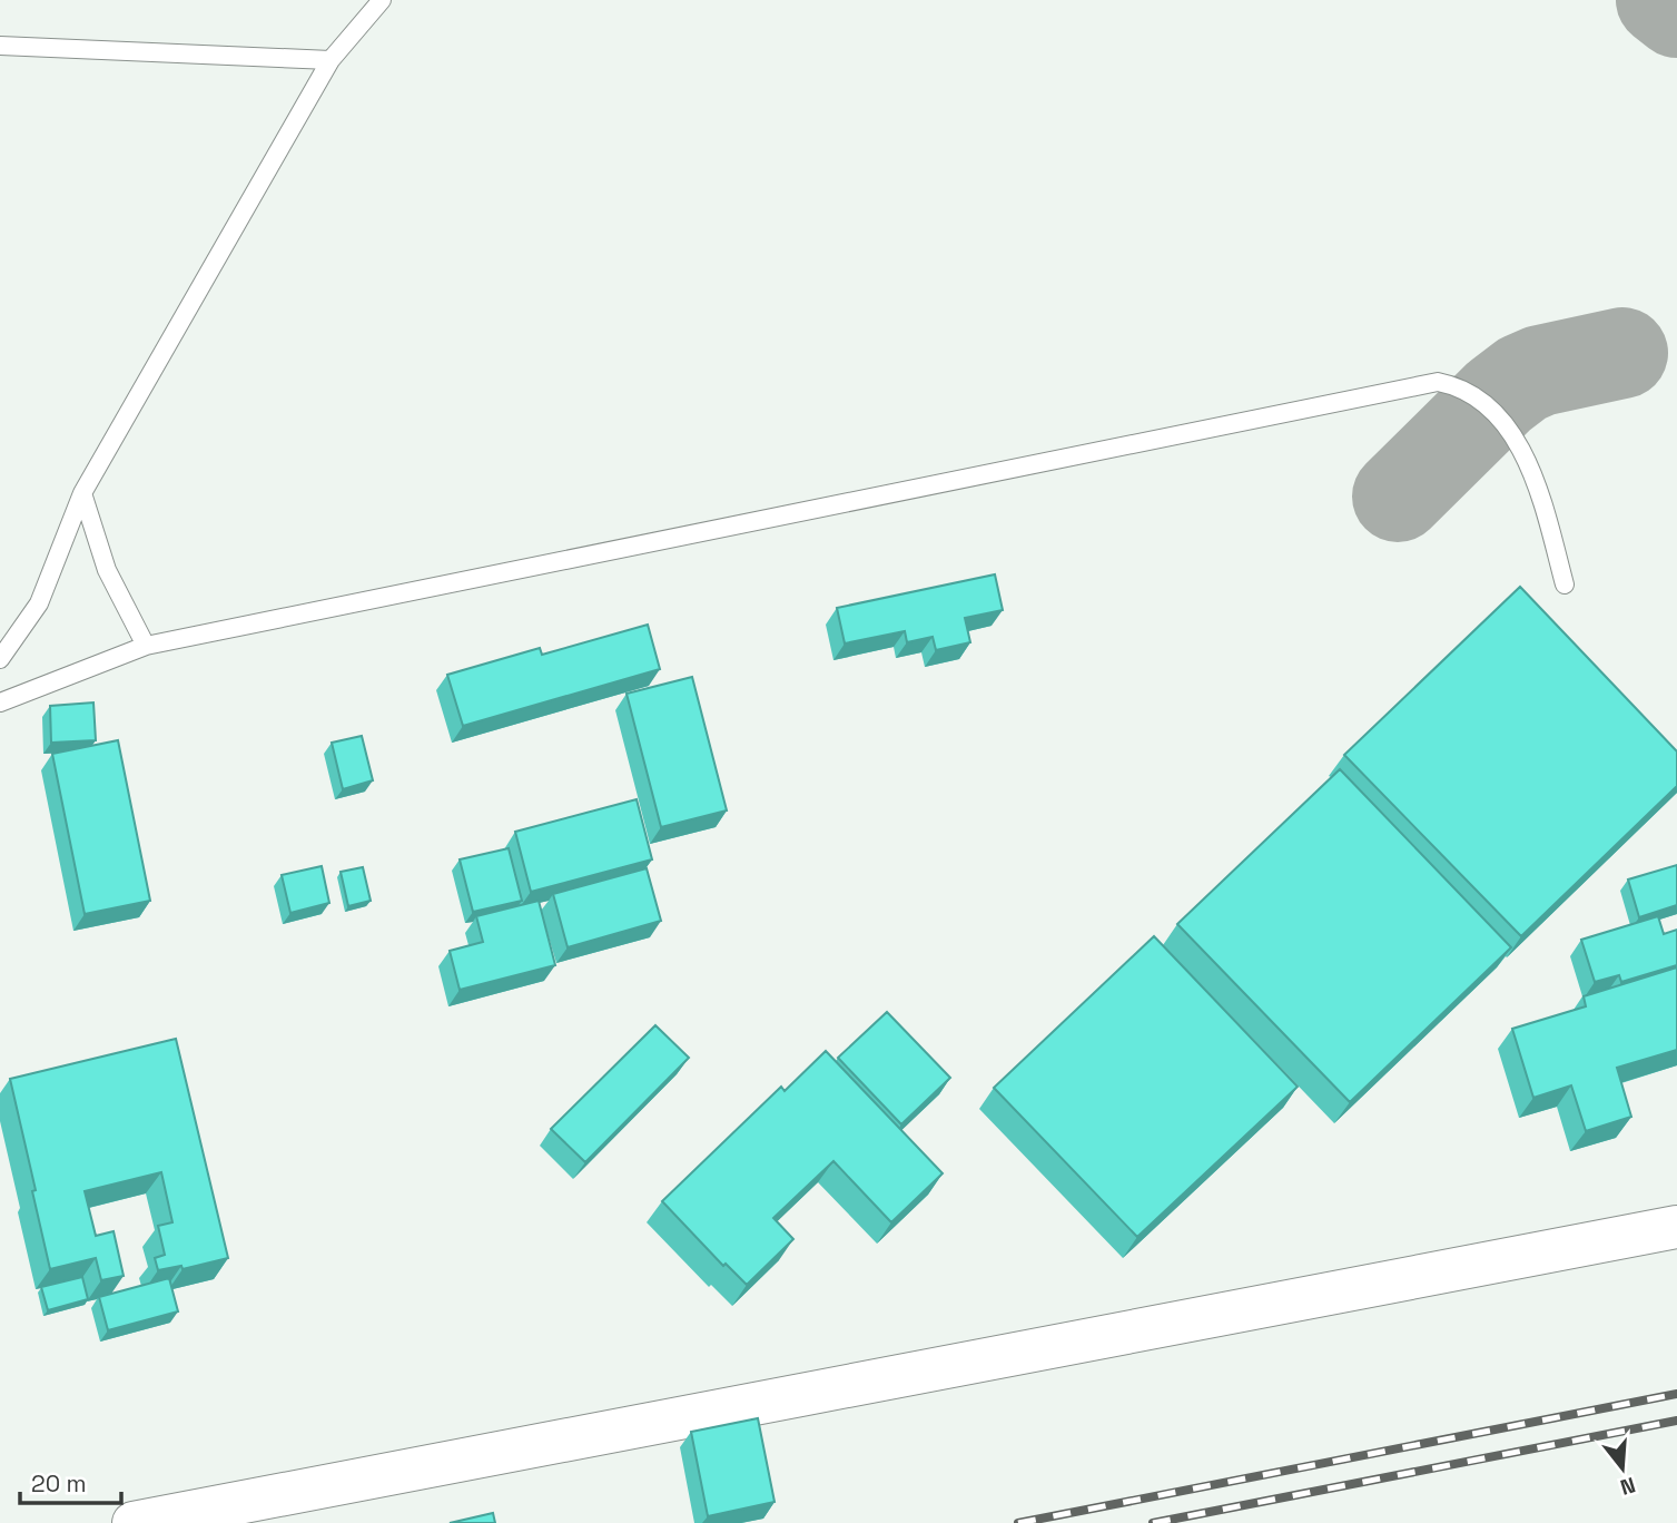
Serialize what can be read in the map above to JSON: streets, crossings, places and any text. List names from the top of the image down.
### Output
{
  "scale_bar": "20 m",
  "north": "bottom"
}
